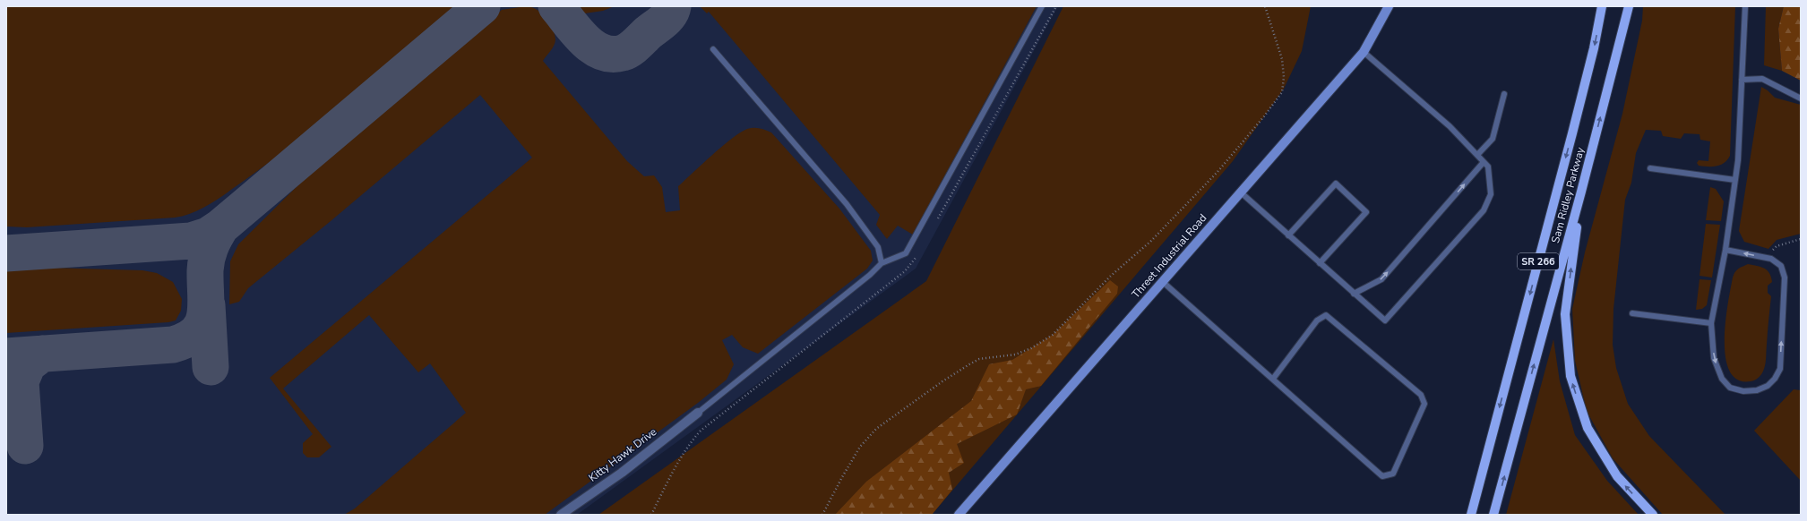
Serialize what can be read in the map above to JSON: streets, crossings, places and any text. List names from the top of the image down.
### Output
{
  "streets": {
    "main road": ["Sam Ridley Parkway", "SR 266"],
    "street": ["Threet Industrial Road", "Kitty Hawk Drive"]
  }
}
